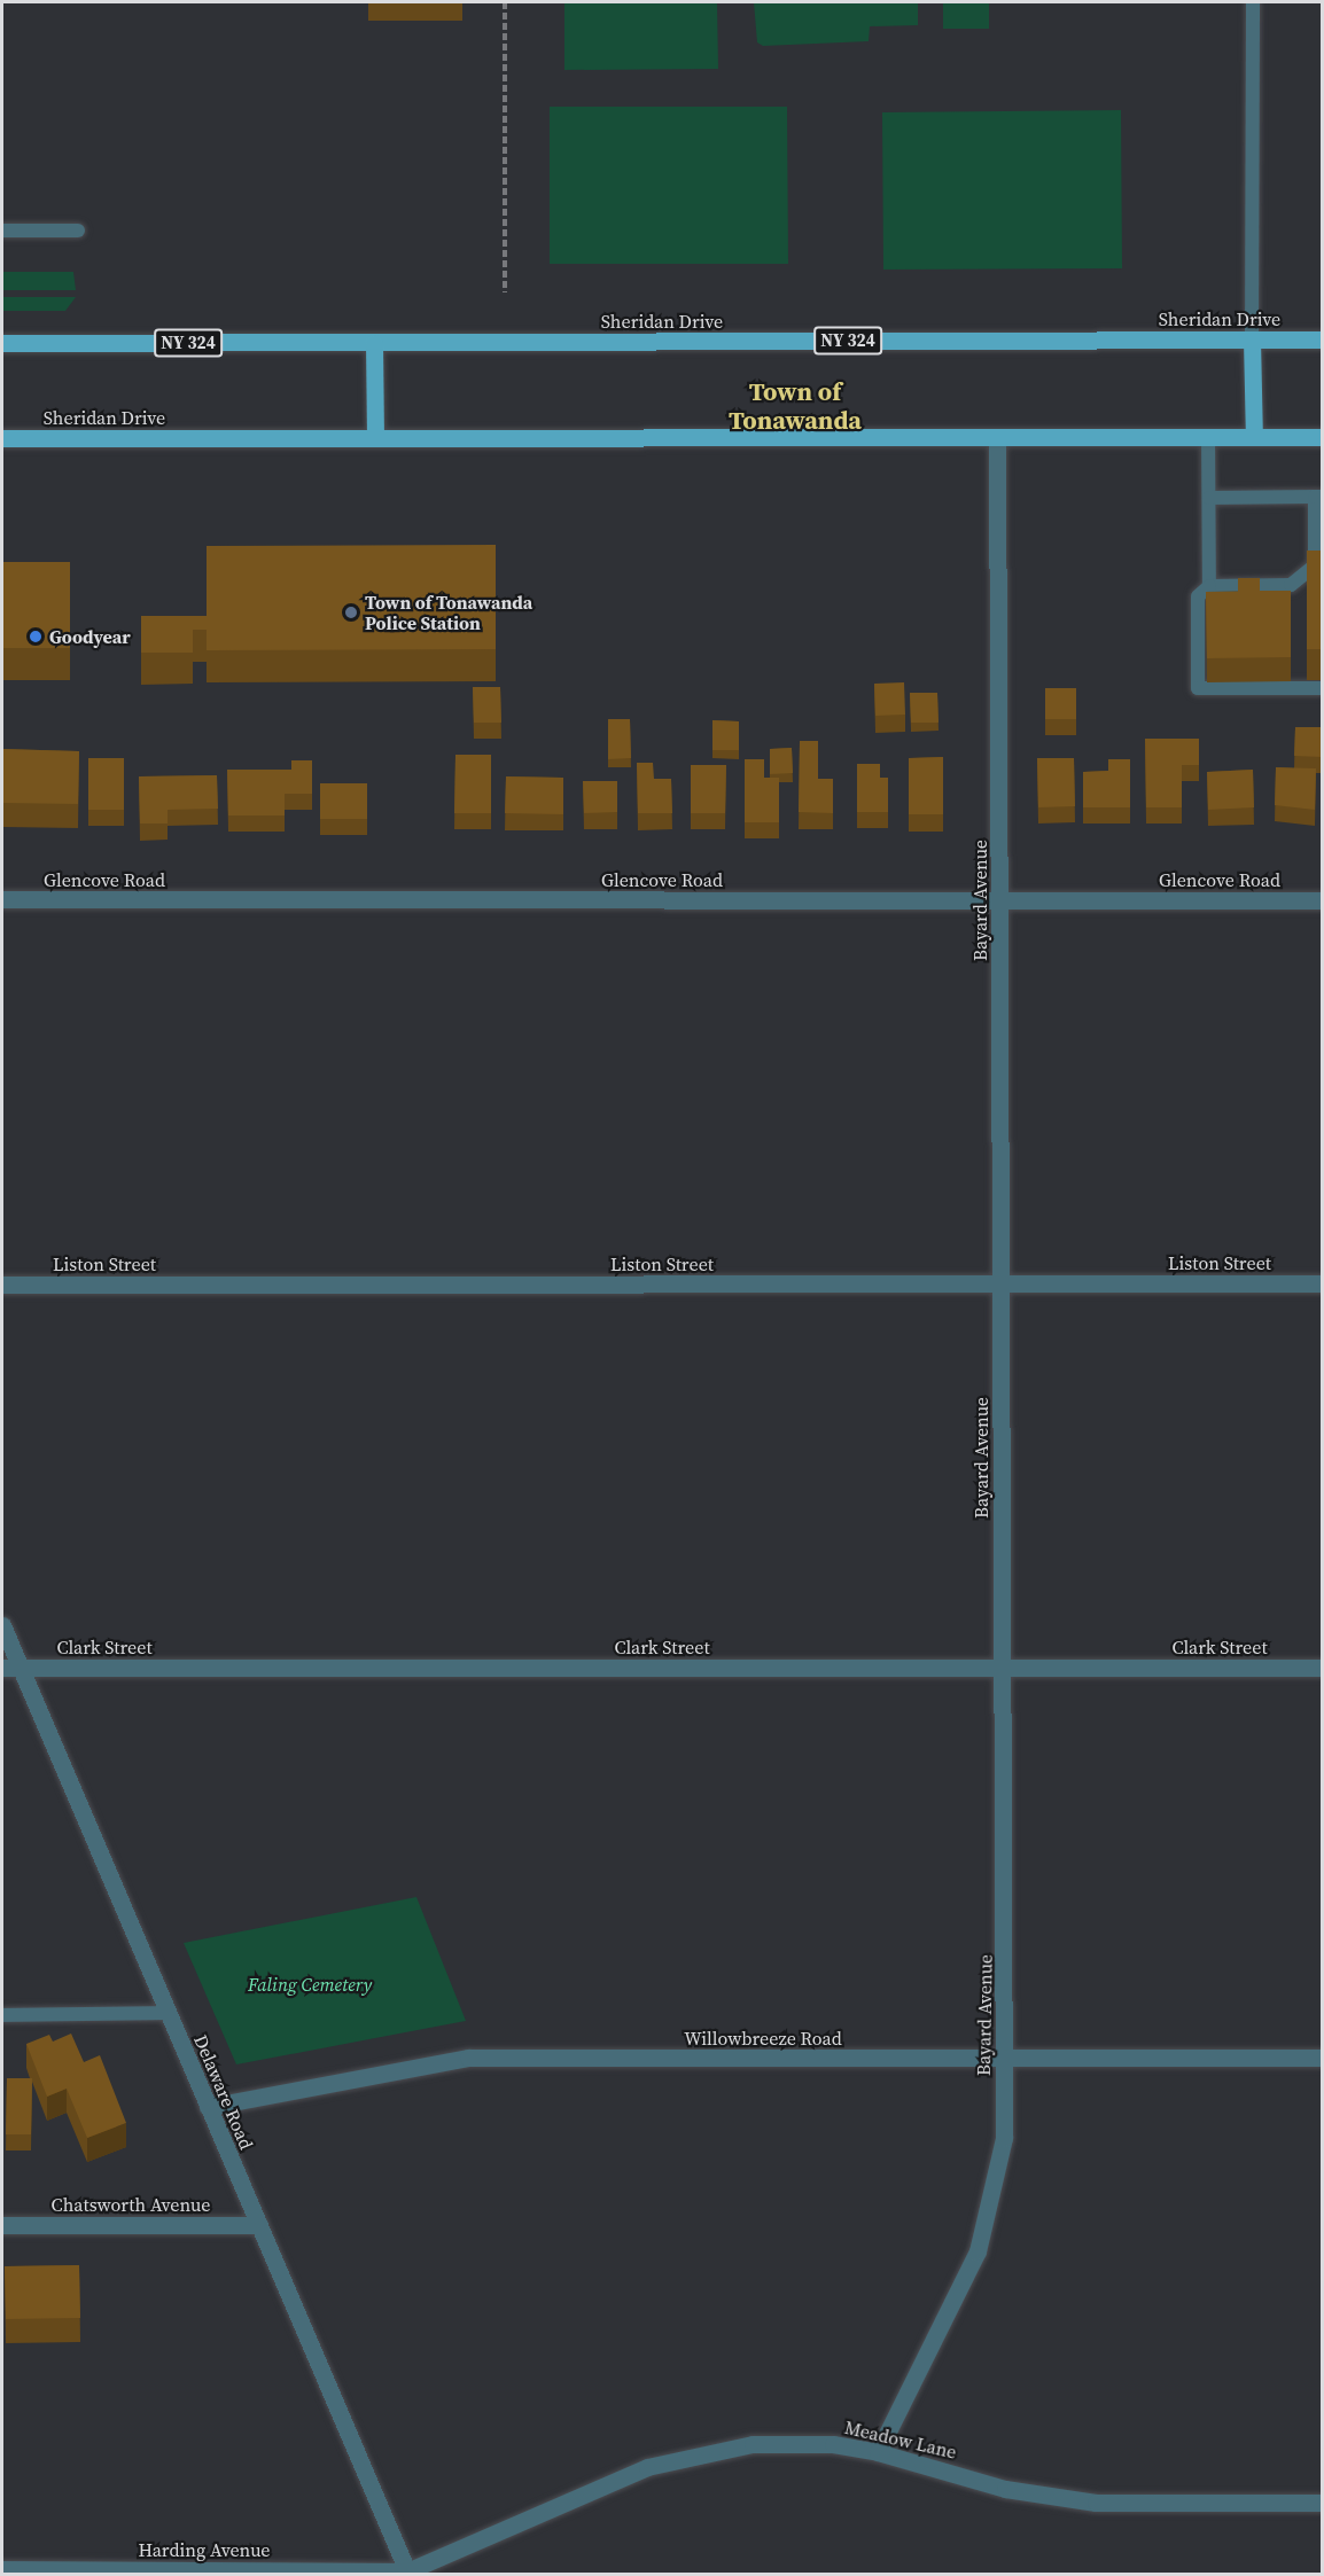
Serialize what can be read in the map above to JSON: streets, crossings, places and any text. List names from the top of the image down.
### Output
{
  "streets": {
    "main road": ["Sheridan Drive", "NY 324"],
    "street": [
      "Glencove Road",
      "Bayard Avenue",
      "Liston Street",
      "Clark Street",
      "Willowbreeze Road",
      "Delaware Road",
      "Chatsworth Avenue",
      "Meadow Lane",
      "Harding Avenue"
    ]
  },
  "crossings": [
    ["Sheridan Drive", "Bayard Avenue"],
    ["Glencove Road", "Bayard Avenue"],
    ["Bayard Avenue", "Liston Street"],
    ["Bayard Avenue", "Clark Street"],
    ["Bayard Avenue", "Willowbreeze Road"],
    ["Bayard Avenue", "Meadow Lane"],
    ["Clark Street", "Delaware Road"],
    ["Willowbreeze Road", "Delaware Road"],
    ["Delaware Road", "Chatsworth Avenue"],
    ["Delaware Road", "Meadow Lane"],
    ["Delaware Road", "Harding Avenue"],
    ["Meadow Lane", "Harding Avenue"]
  ],
  "districts": ["Town of Tonawanda"],
  "parks": ["Faling Cemetery"],
  "places": ["Town of Tonawanda Police Station", "Goodyear"]
}
